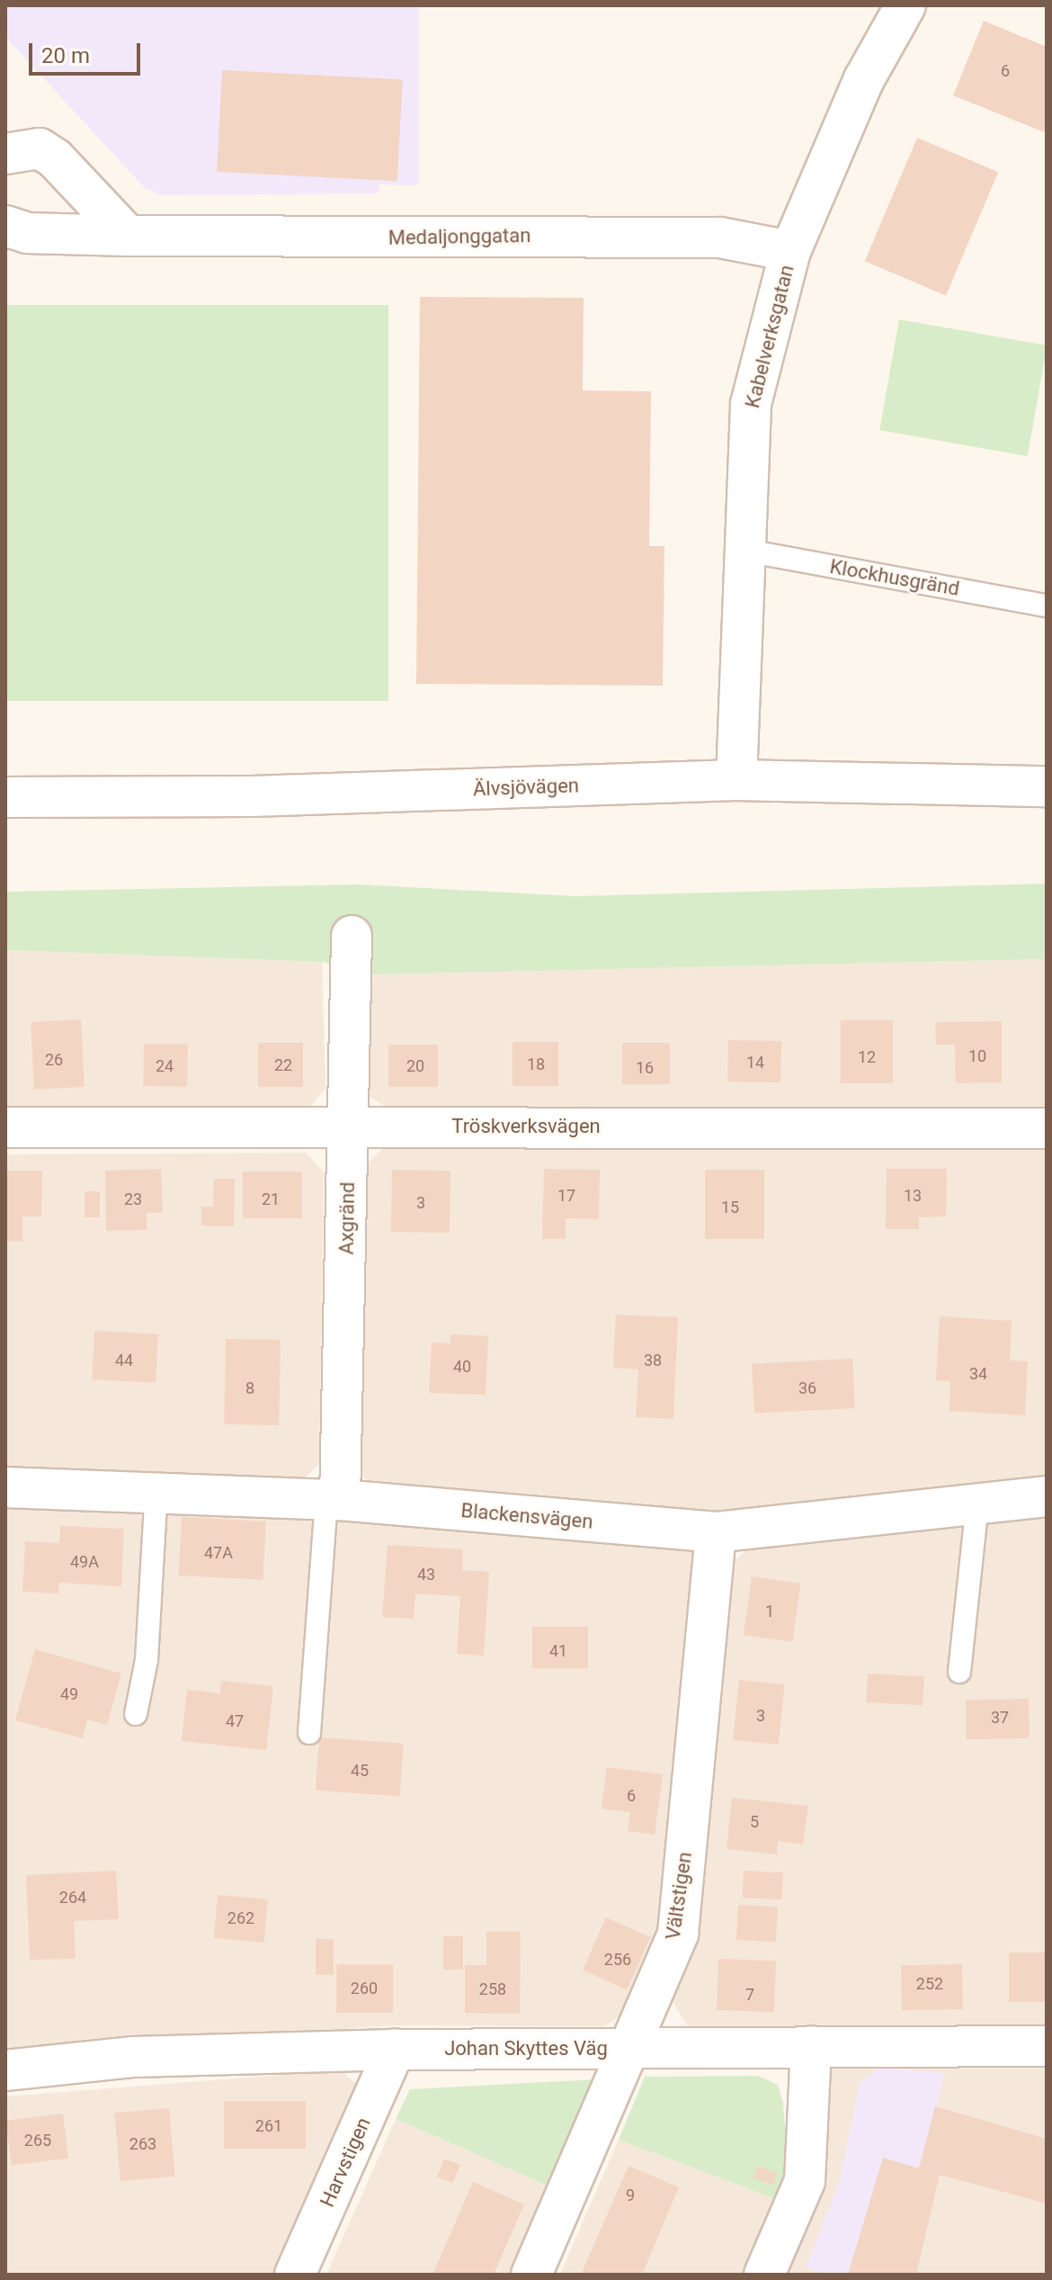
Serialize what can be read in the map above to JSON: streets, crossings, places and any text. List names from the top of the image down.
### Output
{
  "streets": {
    "street": [
      "Medaljonggatan",
      "Kabelverksgatan",
      "Älvsjövägen",
      "Tröskverksvägen",
      "Axgränd",
      "Blackensvägen",
      "Vältstigen",
      "Johan Skyttes Väg",
      "Harvstigen"
    ],
    "lane": ["Klockhusgränd"]
  },
  "crossings": [
    ["Medaljonggatan", "Kabelverksgatan"],
    ["Kabelverksgatan", "Klockhusgränd"],
    ["Kabelverksgatan", "Älvsjövägen"],
    ["Tröskverksvägen", "Axgränd"],
    ["Axgränd", "Blackensvägen"],
    ["Blackensvägen", "Vältstigen"],
    ["Vältstigen", "Johan Skyttes Väg"],
    ["Johan Skyttes Väg", "Harvstigen"]
  ],
  "house_numbers": [
    "6",
    "10",
    "12",
    "26",
    "14",
    "18",
    "22",
    "24",
    "20",
    "16",
    "17",
    "13",
    "23",
    "21",
    "3",
    "15",
    "44",
    "38",
    "40",
    "34",
    "8",
    "36",
    "47A",
    "49A",
    "43",
    "1",
    "41",
    "49",
    "3",
    "37",
    "47",
    "45",
    "6",
    "5",
    "264",
    "262",
    "256",
    "252",
    "260",
    "258",
    "7",
    "261",
    "265",
    "263",
    "9"
  ],
  "scale_bar": "20 m"
}
